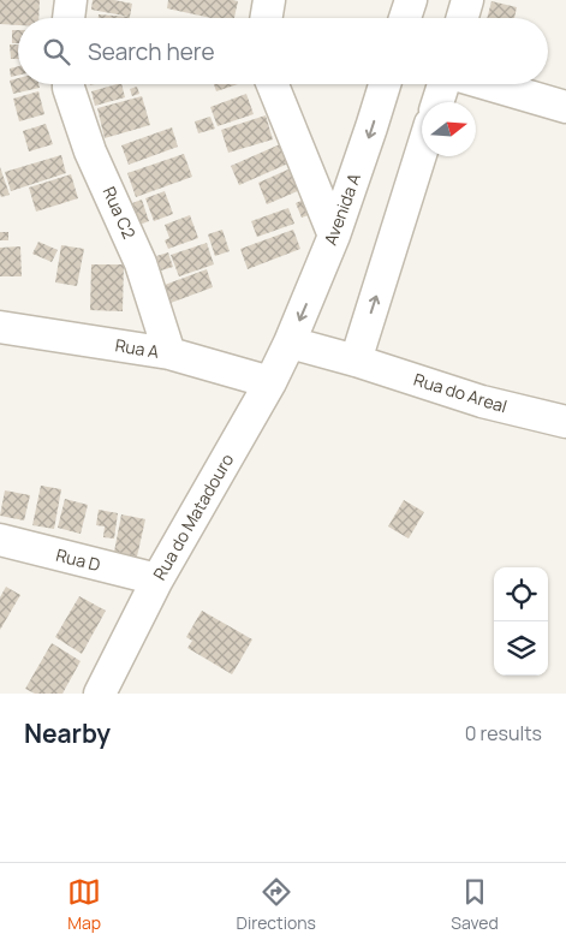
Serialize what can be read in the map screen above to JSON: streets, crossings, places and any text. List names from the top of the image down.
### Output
{
  "streets": {
    "street": [
      "Avenida A",
      "Rua C2",
      "Rua A",
      "Rua do Areal",
      "Rua do Matadouro",
      "Rua D"
    ]
  },
  "crossings": [
    ["Avenida A", "Rua do Areal"],
    ["Avenida A", "Rua do Matadouro"],
    ["Rua C2", "Rua A"],
    ["Rua A", "Rua do Matadouro"],
    ["Rua do Areal", "Rua do Matadouro"],
    ["Rua do Matadouro", "Rua D"]
  ],
  "north": "right",
  "page": {
    "search": "Search here",
    "heading": ["Nearby", "0 results"],
    "nav": ["Map", "Directions", "Saved"]
  }
}
